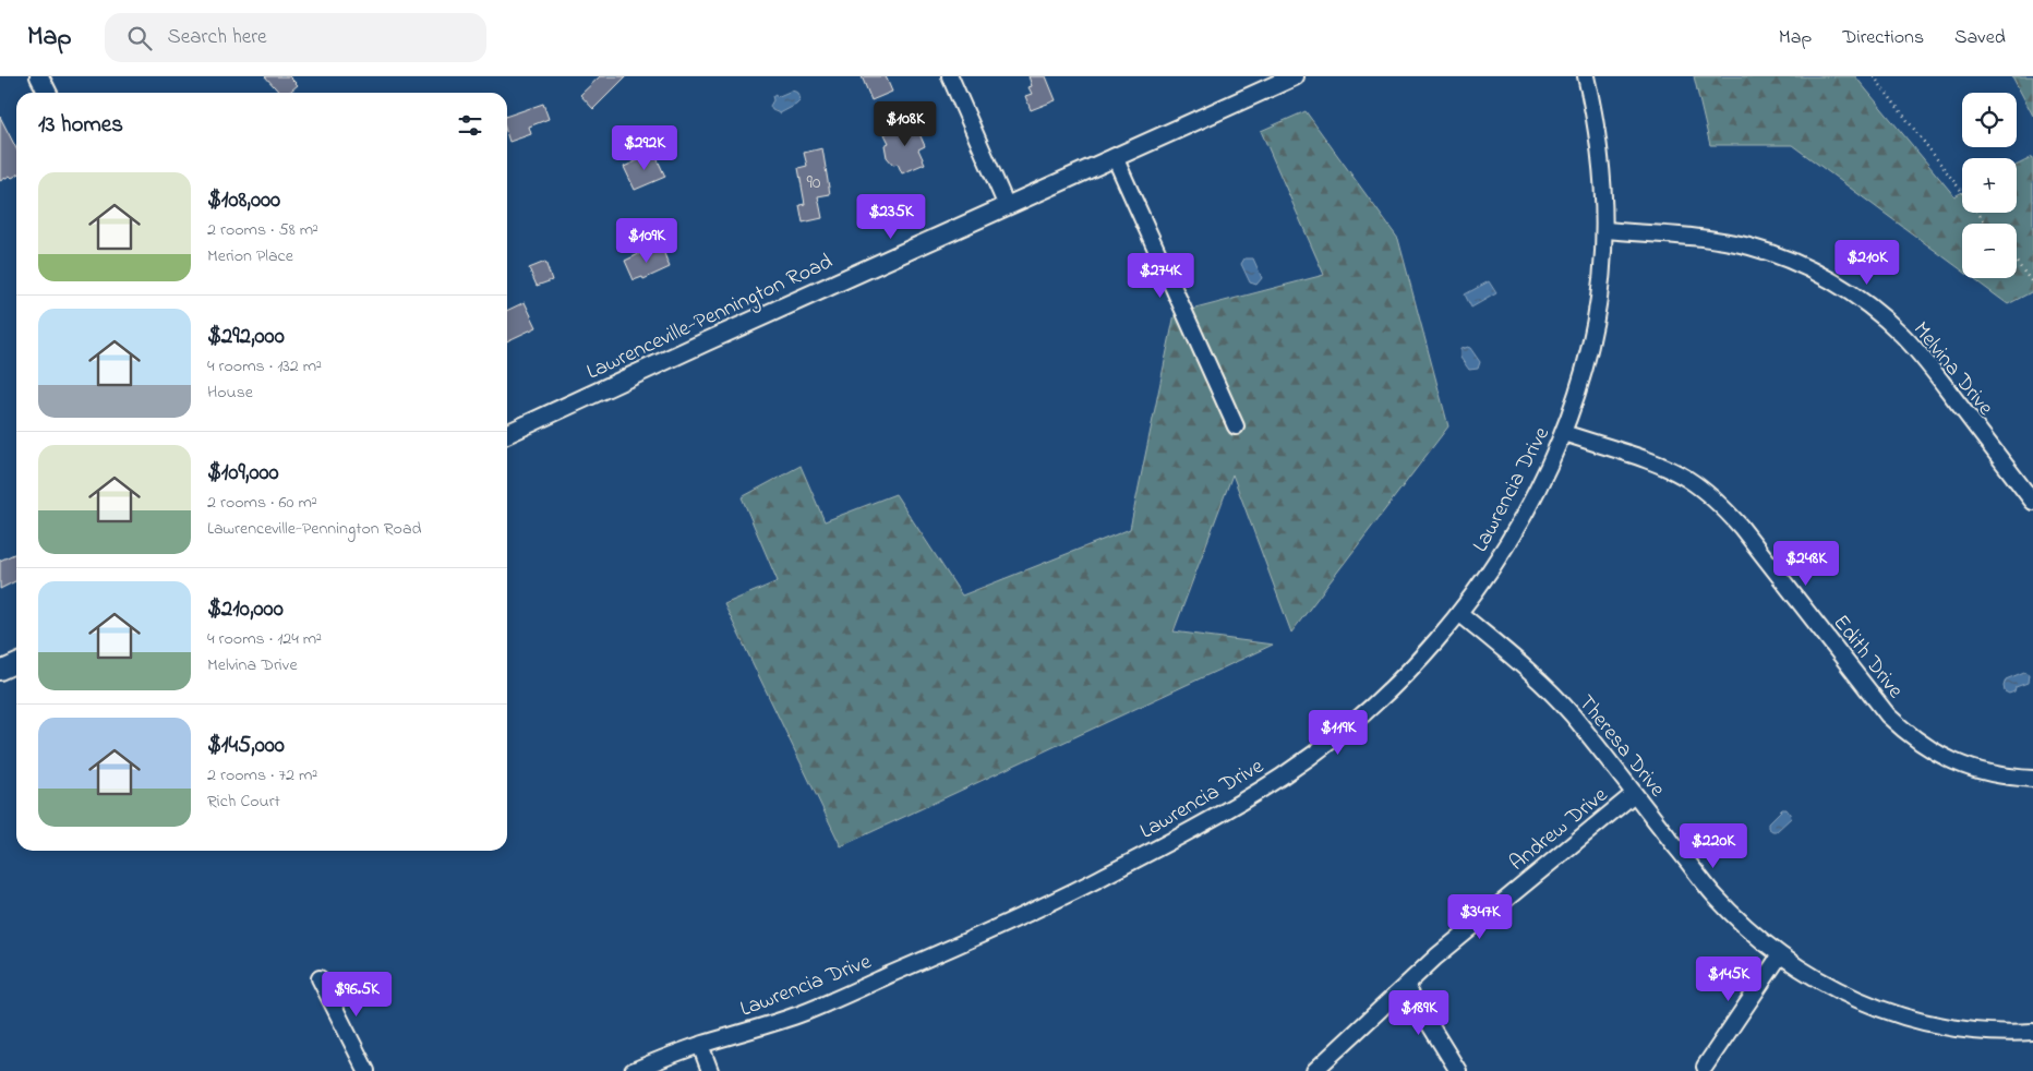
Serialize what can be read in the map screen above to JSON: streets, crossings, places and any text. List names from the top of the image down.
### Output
{
  "streets": {
    "street": [
      "Lawrenceville-Pennington Road",
      "Melvina Drive",
      "Lawrencia Drive",
      "Edith Drive",
      "Theresa Drive",
      "Andrew Drive"
    ]
  },
  "crossings": [
    ["Melvina Drive", "Lawrencia Drive"],
    ["Lawrencia Drive", "Edith Drive"],
    ["Lawrencia Drive", "Theresa Drive"],
    ["Theresa Drive", "Andrew Drive"]
  ],
  "house_numbers": ["90"],
  "page": {
    "header": "Map",
    "search": "Search here",
    "nav": ["Map", "Directions", "Saved"],
    "map_buttons": ["+", "−"],
    "heading": "13 homes",
    "price": [
      "$108K",
      "$292K",
      "$235K",
      "$109K",
      "$210K",
      "$274K",
      "$248K",
      "$119K",
      "$220K",
      "$347K",
      "$145K",
      "$96.5K",
      "$189K"
    ],
    "list": [
      {
        "name": "$108,000",
        "note": "2 rooms · 58 m² · Merion Place"
      },
      {
        "name": "$292,000",
        "note": "4 rooms · 132 m² · House"
      },
      {
        "name": "$109,000",
        "note": "2 rooms · 60 m² · Lawrenceville-Pennington Road"
      },
      {
        "name": "$210,000",
        "note": "4 rooms · 124 m² · Melvina Drive"
      },
      {
        "name": "$145,000",
        "note": "2 rooms · 72 m² · Rich Court"
      }
    ]
  }
}
